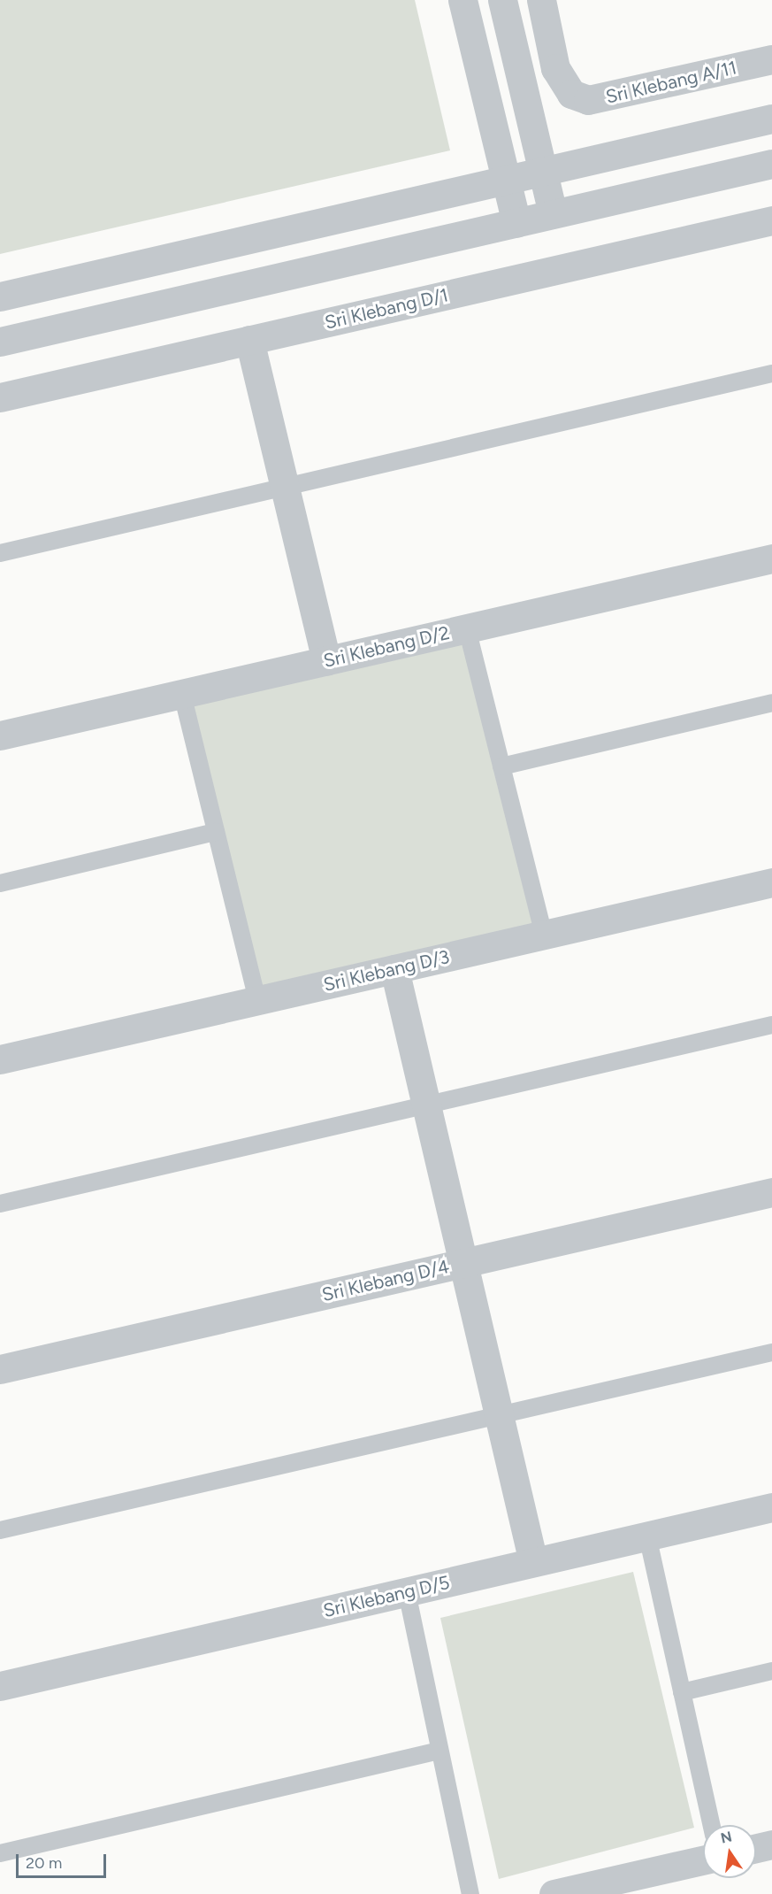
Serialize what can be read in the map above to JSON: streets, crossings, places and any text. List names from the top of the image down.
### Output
{
  "streets": {
    "street": [
      "Sri Klebang A/11",
      "Sri Klebang D/1",
      "Sri Klebang D/2",
      "Sri Klebang D/3",
      "Sri Klebang D/4",
      "Sri Klebang D/5"
    ]
  },
  "scale_bar": "20 m",
  "north": "top"
}
